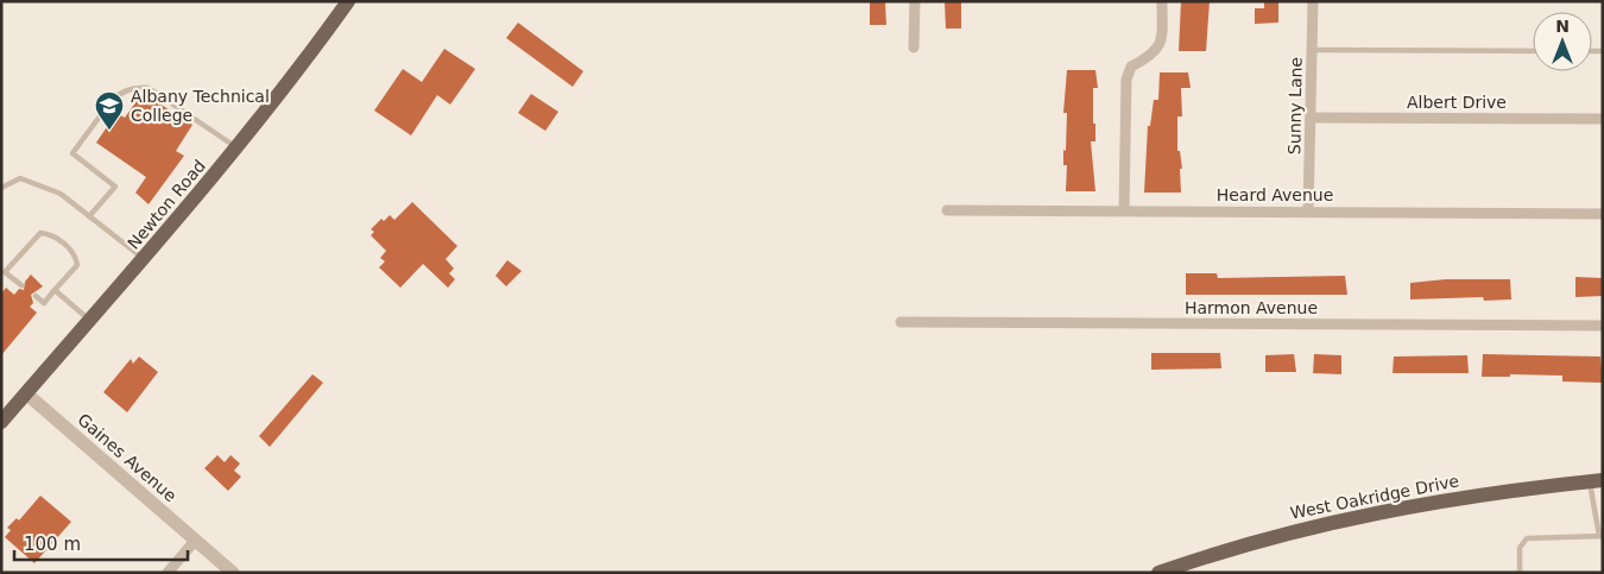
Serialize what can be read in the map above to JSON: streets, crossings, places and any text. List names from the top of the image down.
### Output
{
  "streets": {
    "main road": ["Newton Road", "West Oakridge Drive"],
    "street": [
      "Albert Drive",
      "Sunny Lane",
      "Heard Avenue",
      "Harmon Avenue",
      "Gaines Avenue"
    ]
  },
  "crossings": [
    ["Albert Drive", "Sunny Lane"],
    ["Sunny Lane", "Heard Avenue"],
    ["Newton Road", "Gaines Avenue"]
  ],
  "places": {
    "school or university": ["Albany Technical College"]
  },
  "scale_bar": "100 m",
  "north": "top"
}
